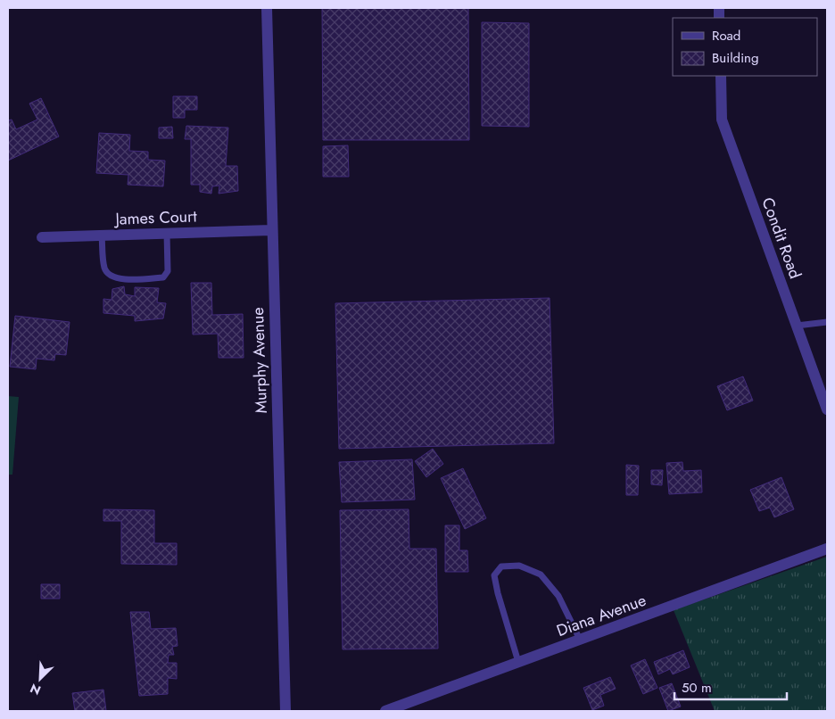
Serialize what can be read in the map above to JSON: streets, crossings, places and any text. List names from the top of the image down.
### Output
{
  "streets": {
    "street": [
      "James Court",
      "Condit Road",
      "Murphy Avenue",
      "Diana Avenue"
    ]
  },
  "crossings": [
    ["James Court", "Murphy Avenue"]
  ],
  "legend": ["Road", "Building"],
  "scale_bar": "50 m",
  "north": "bottom left"
}
